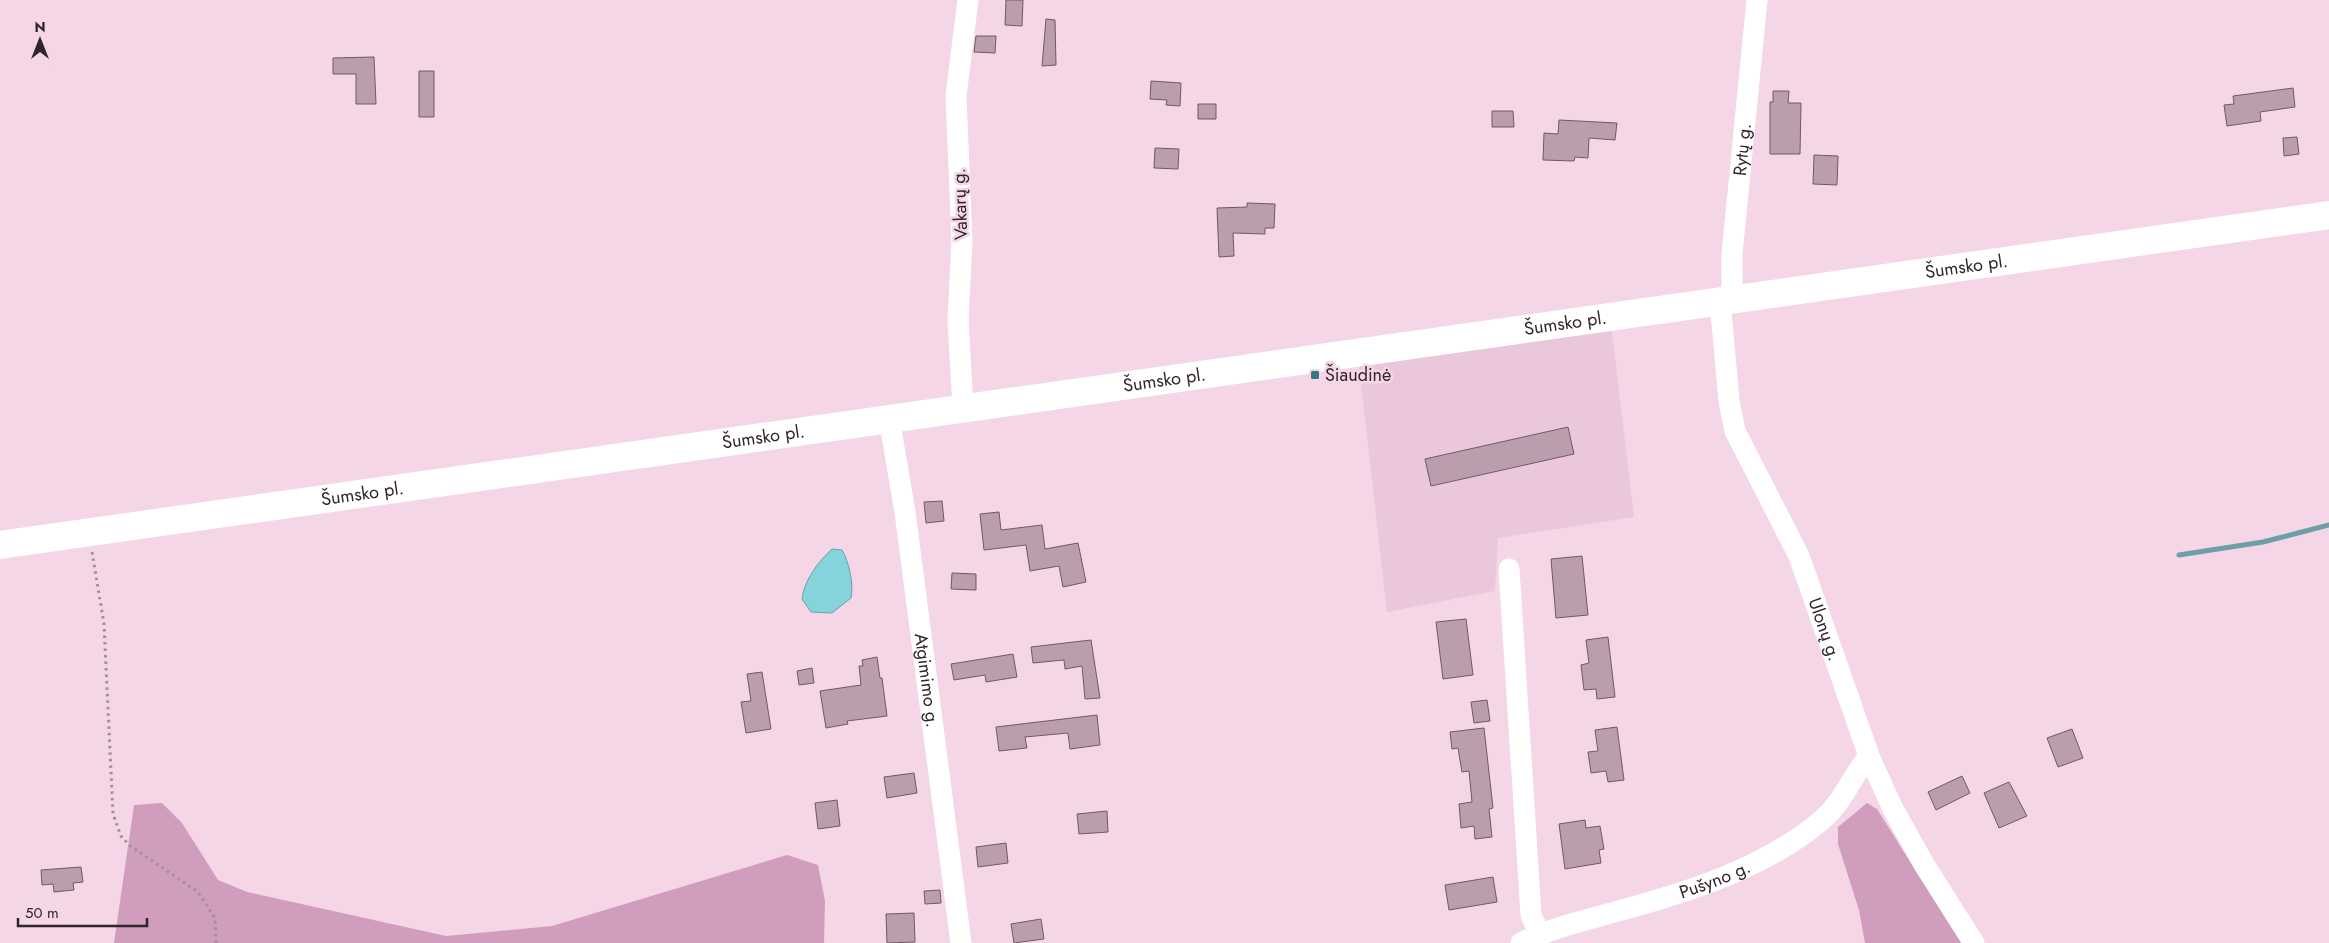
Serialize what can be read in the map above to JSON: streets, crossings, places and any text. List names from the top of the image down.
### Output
{
  "streets": {
    "main road": ["Šumsko pl."],
    "street": [
      "Rytų g.",
      "Vakarų g.",
      "Ulonų g.",
      "Atgimimo g.",
      "Pušyno g."
    ]
  },
  "crossings": [
    ["Rytų g.", "Šumsko pl."],
    ["Rytų g.", "Ulonų g."],
    ["Vakarų g.", "Šumsko pl."],
    ["Šumsko pl.", "Ulonų g."],
    ["Šumsko pl.", "Atgimimo g."],
    ["Ulonų g.", "Pušyno g."]
  ],
  "places": {
    "transit": ["Šiaudinė"]
  },
  "scale_bar": "50 m",
  "north": "top"
}
